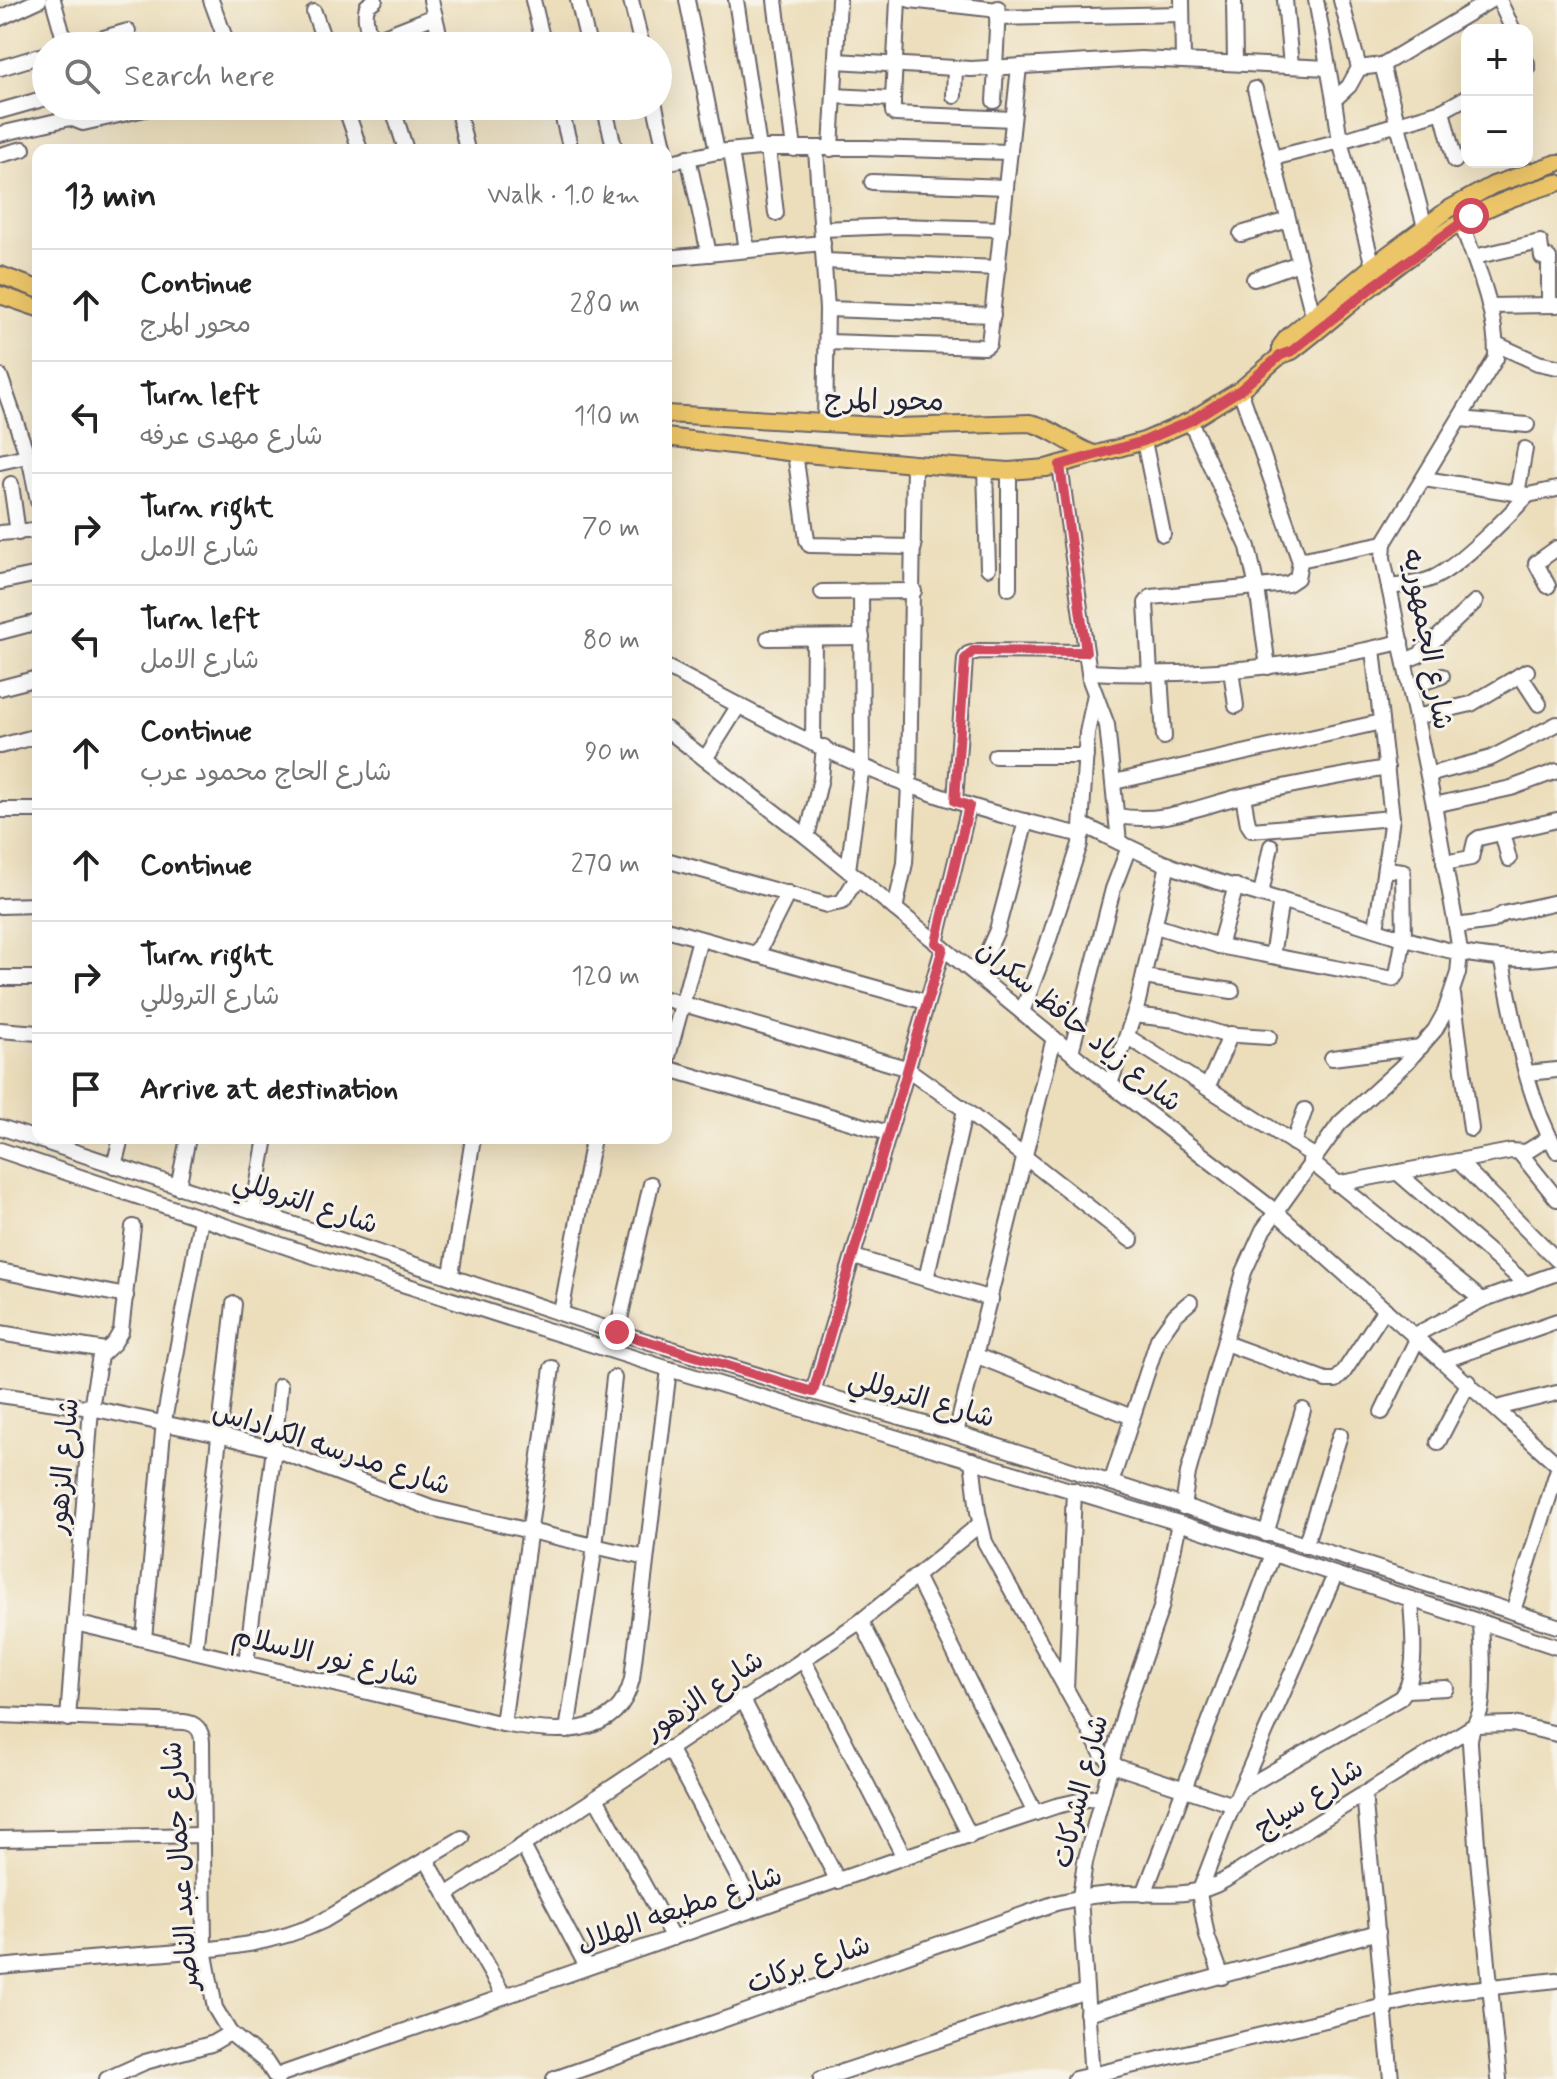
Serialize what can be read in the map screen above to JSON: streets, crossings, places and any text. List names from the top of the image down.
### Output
{
  "streets": {
    "main road": ["محور المرج"],
    "street": [
      "شارع الجمهوريه",
      "شارع زياد حافظ سكران",
      "شارع التروللي",
      "شارع مدرسه الكراداس",
      "شارع الزهور",
      "شارع نور الاسلام",
      "شارع الشركات",
      "شارع سياج",
      "شارع جمال عبد الناصر",
      "شارع مطبعه الهلال",
      "شارع بركات"
    ]
  },
  "crossings": [
    ["محور المرج", "شارع الجمهوريه"],
    ["شارع التروللي", "شارع الشركات"],
    ["شارع مدرسه الكراداس", "شارع الزهور"],
    ["شارع الزهور", "شارع نور الاسلام"],
    ["شارع الزهور", "شارع جمال عبد الناصر"],
    ["شارع الشركات", "شارع سياج"],
    ["شارع الشركات", "شارع مطبعه الهلال"],
    ["شارع الشركات", "شارع بركات"],
    ["شارع سياج", "شارع بركات"],
    ["شارع جمال عبد الناصر", "شارع مطبعه الهلال"]
  ],
  "page": {
    "map_buttons": ["+", "−"],
    "search": "Search here",
    "heading": ["13 min", "Walk · 1.0 km"],
    "list": [
      ["Continue", "محور المرج", "280 m"],
      ["Turn left", "شارع مهدى عرفه", "110 m"],
      ["Turn right", "شارع الامل", "70 m"],
      ["Turn left", "شارع الامل", "80 m"],
      ["Continue", "شارع الحاج محمود عرب", "90 m"],
      ["Continue", "270 m"],
      ["Turn right", "شارع التروللي", "120 m"],
      "Arrive at destination"
    ]
  }
}
